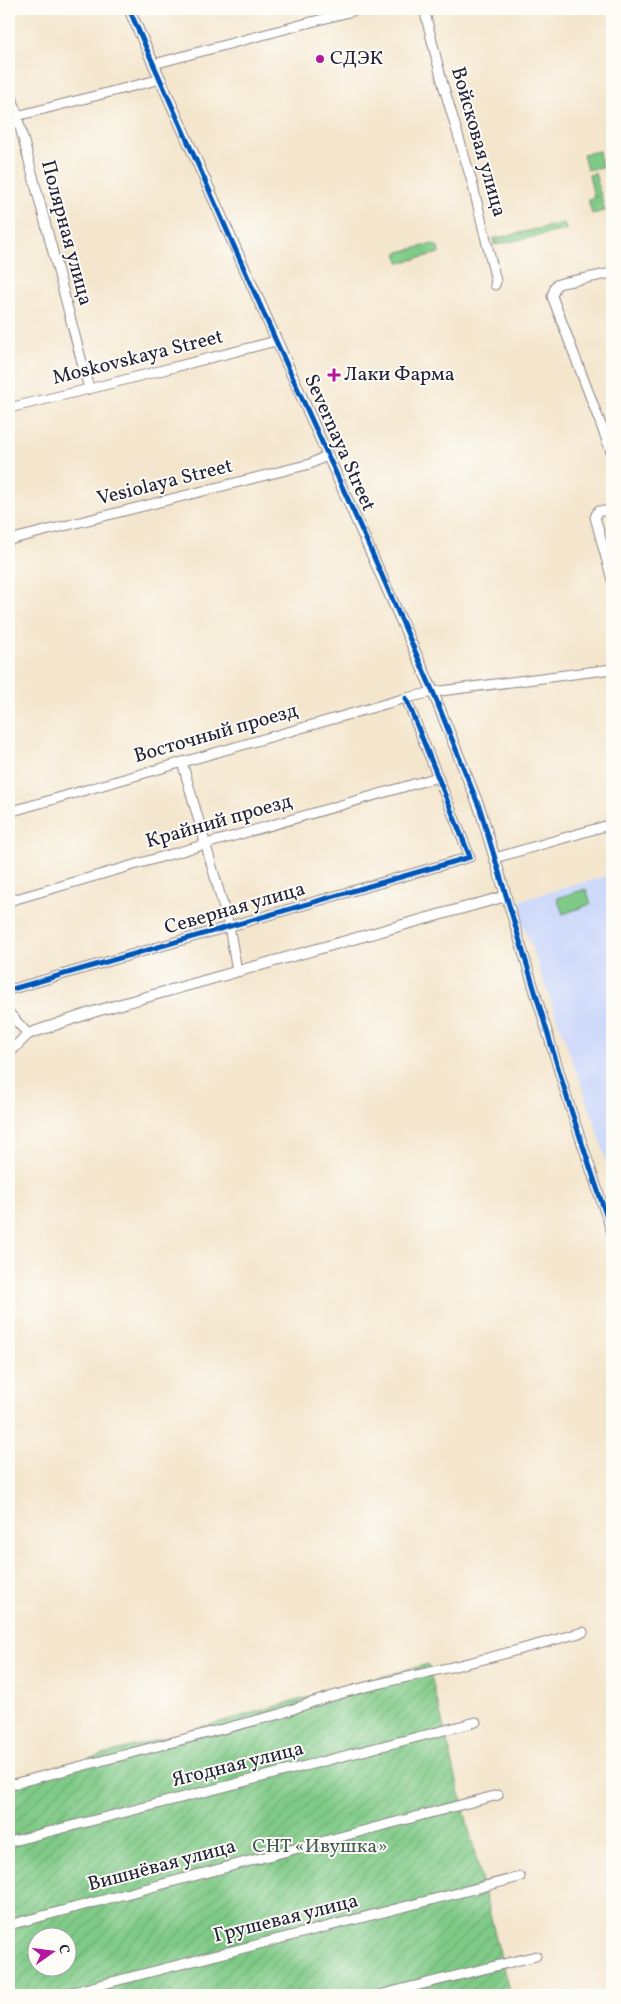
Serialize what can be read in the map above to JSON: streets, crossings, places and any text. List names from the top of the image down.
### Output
{
  "streets": {
    "street": [
      "Войсковая улица",
      "Полярная улица",
      "Moskovskaya Street",
      "Severnaya Street",
      "Vesiolaya Street",
      "Восточный проезд",
      "Крайний проезд",
      "Северная улица",
      "Ягодная улица",
      "Вишнёвая улица",
      "Грушевая улица"
    ]
  },
  "crossings": [
    ["Полярная улица", "Moskovskaya Street"],
    ["Moskovskaya Street", "Severnaya Street"],
    ["Severnaya Street", "Vesiolaya Street"],
    ["Severnaya Street", "Восточный проезд"],
    ["Крайний проезд", "Северная улица"]
  ],
  "parks": ["СНТ «Ивушка»"],
  "places": {
    "other": ["СДЭК"],
    "health": ["Лаки Фарма"]
  },
  "north": "right"
}
